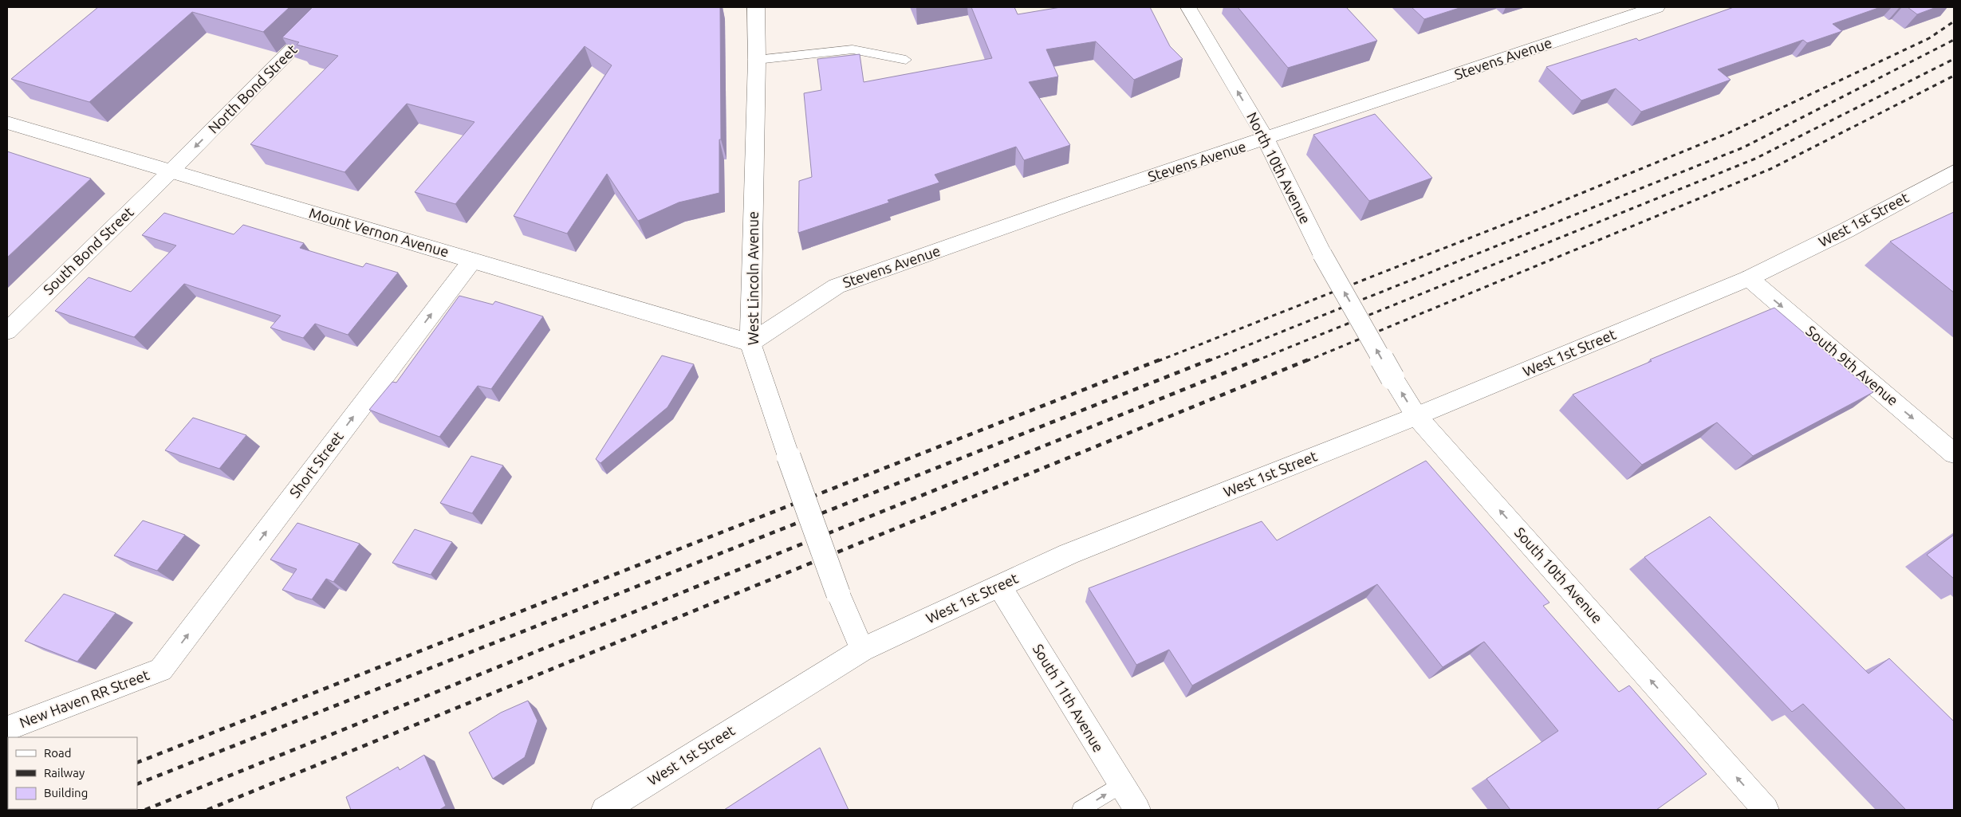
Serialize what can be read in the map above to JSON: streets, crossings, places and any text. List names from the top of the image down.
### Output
{
  "streets": {
    "street": [
      "Stevens Avenue",
      "North Bond Street",
      "North 10th Avenue",
      "West 1st Street",
      "Mount Vernon Avenue",
      "South Bond Street",
      "West Lincoln Avenue",
      "South 9th Avenue",
      "Short Street",
      "South 10th Avenue",
      "South 11th Avenue",
      "New Haven RR Street"
    ]
  },
  "crossings": [
    ["Stevens Avenue", "North 10th Avenue"],
    ["Stevens Avenue", "Mount Vernon Avenue"],
    ["Stevens Avenue", "West Lincoln Avenue"],
    ["North Bond Street", "Mount Vernon Avenue"],
    ["North Bond Street", "South Bond Street"],
    ["North 10th Avenue", "South 10th Avenue"],
    ["West 1st Street", "West Lincoln Avenue"],
    ["West 1st Street", "South 9th Avenue"],
    ["West 1st Street", "South 10th Avenue"],
    ["West 1st Street", "South 11th Avenue"],
    ["Mount Vernon Avenue", "South Bond Street"],
    ["Mount Vernon Avenue", "West Lincoln Avenue"],
    ["Mount Vernon Avenue", "Short Street"],
    ["Short Street", "New Haven RR Street"]
  ],
  "one_way": [
    "North Bond Street",
    "North 10th Avenue",
    "South 9th Avenue",
    "Short Street",
    "South 10th Avenue"
  ],
  "legend": ["Road", "Railway", "Building"]
}
